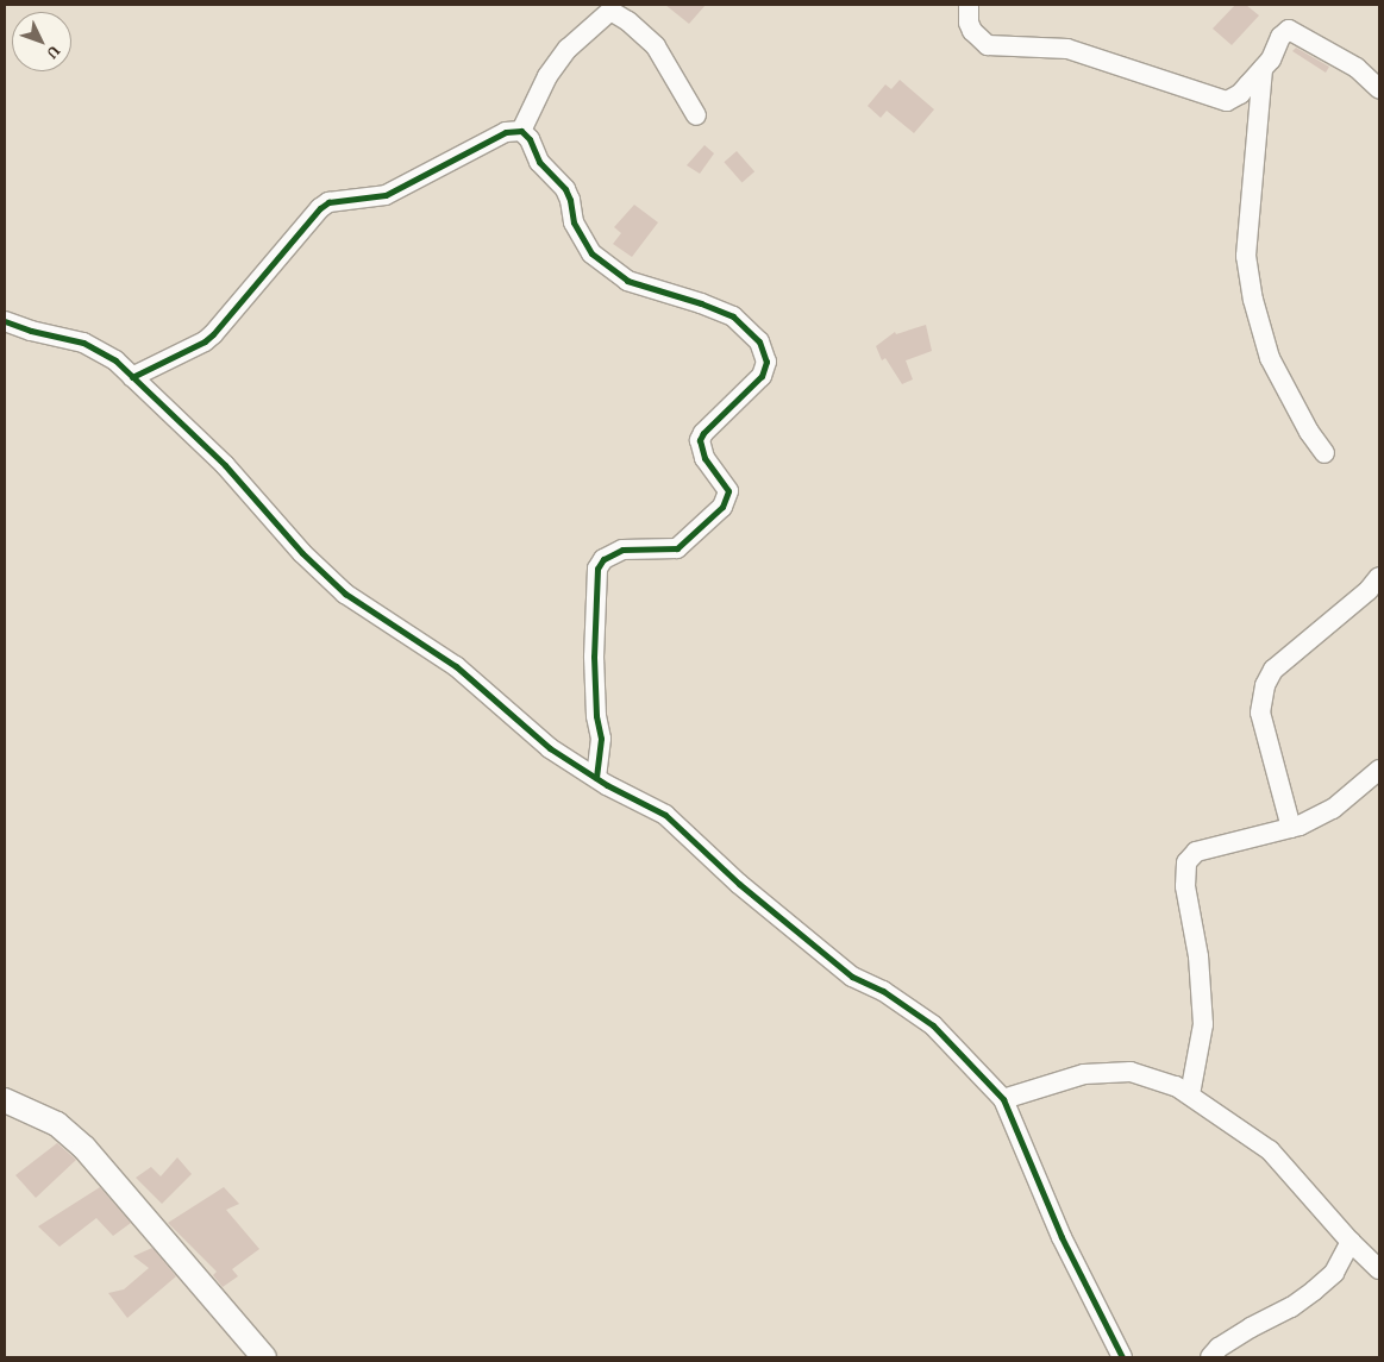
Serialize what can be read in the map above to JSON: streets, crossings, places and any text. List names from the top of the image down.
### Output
{
  "north": "bottom right"
}
